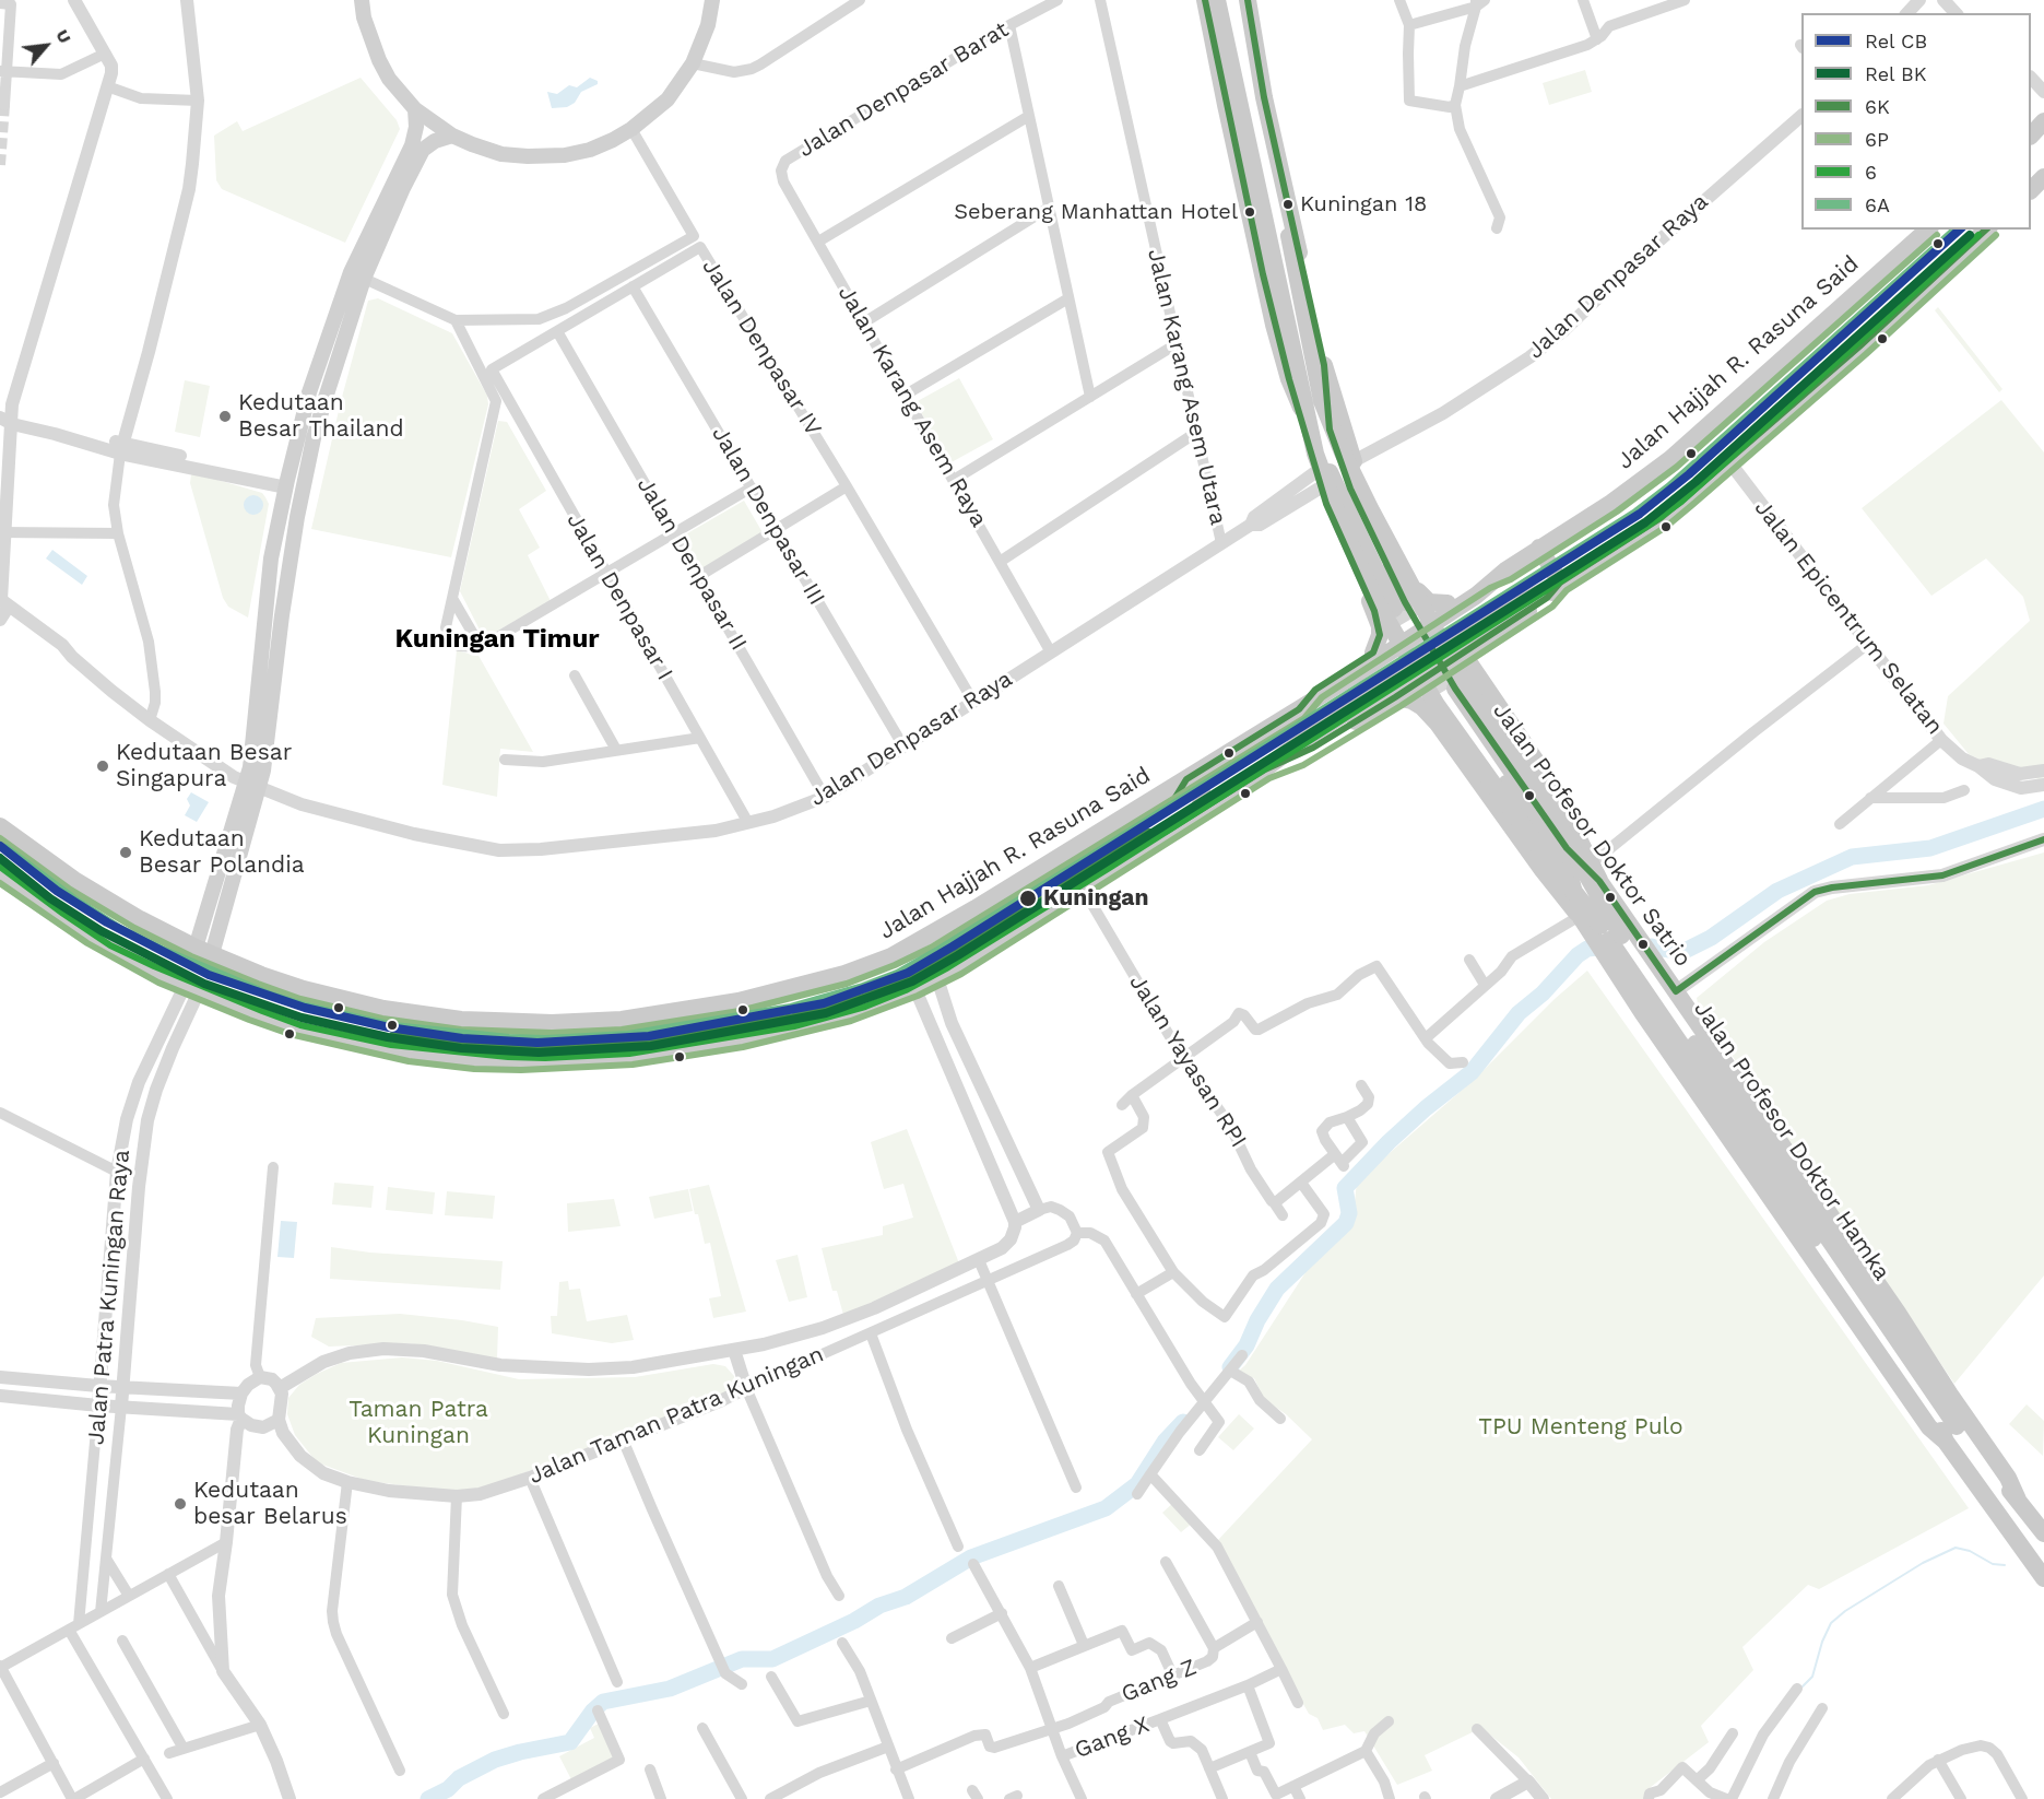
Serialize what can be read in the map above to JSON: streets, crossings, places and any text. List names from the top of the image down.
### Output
{
  "streets": {
    "main road": ["Jalan Hajjah R. Rasuna Said", "Jalan Profesor Doktor Satrio", "Jalan Profesor Doktor Hamka"],
    "street": [
      "Jalan Denpasar Barat",
      "Jalan Denpasar Raya",
      "Jalan Denpasar IV",
      "Jalan Karang Asem Utara",
      "Jalan Karang Asem Raya",
      "Jalan Denpasar III",
      "Jalan Denpasar II",
      "Jalan Denpasar I",
      "Jalan Epicentrum Selatan",
      "Jalan Yayasan RPI",
      "Jalan Patra Kuningan Raya",
      "Jalan Taman Patra Kuningan",
      "Gang Z",
      "Gang X"
    ]
  },
  "crossings": [
    ["Jalan Denpasar Barat", "Jalan Karang Asem Raya"],
    ["Jalan Denpasar Raya", "Jalan Denpasar IV"],
    ["Jalan Denpasar Raya", "Jalan Karang Asem Utara"],
    ["Jalan Denpasar Raya", "Jalan Karang Asem Raya"],
    ["Jalan Denpasar Raya", "Jalan Denpasar III"],
    ["Jalan Denpasar Raya", "Jalan Denpasar II"],
    ["Jalan Denpasar Raya", "Jalan Denpasar I"],
    ["Jalan Denpasar IV", "Jalan Denpasar III"],
    ["Jalan Denpasar IV", "Jalan Denpasar II"],
    ["Jalan Denpasar IV", "Jalan Denpasar I"],
    ["Jalan Profesor Doktor Satrio", "Jalan Profesor Doktor Hamka"]
  ],
  "districts": ["Kuningan Timur"],
  "parks": ["Taman Patra Kuningan", "TPU Menteng Pulo"],
  "places": [
    "Kuningan 18",
    "Seberang Manhattan Hotel",
    "Kedutaan Besar Thailand",
    "Kedutaan Besar Singapura",
    "Kedutaan Besar Polandia",
    "Kuningan",
    "Kedutaan besar Belarus"
  ],
  "lines": [
    "transit line 6K",
    "rail line CB",
    "transit line 6A",
    "rail line BK",
    "transit line 6P",
    "transit line 6"
  ],
  "legend": [
    "Rel CB",
    "Rel BK",
    "6K",
    "6P",
    "6",
    "6A"
  ],
  "north": "top right"
}
